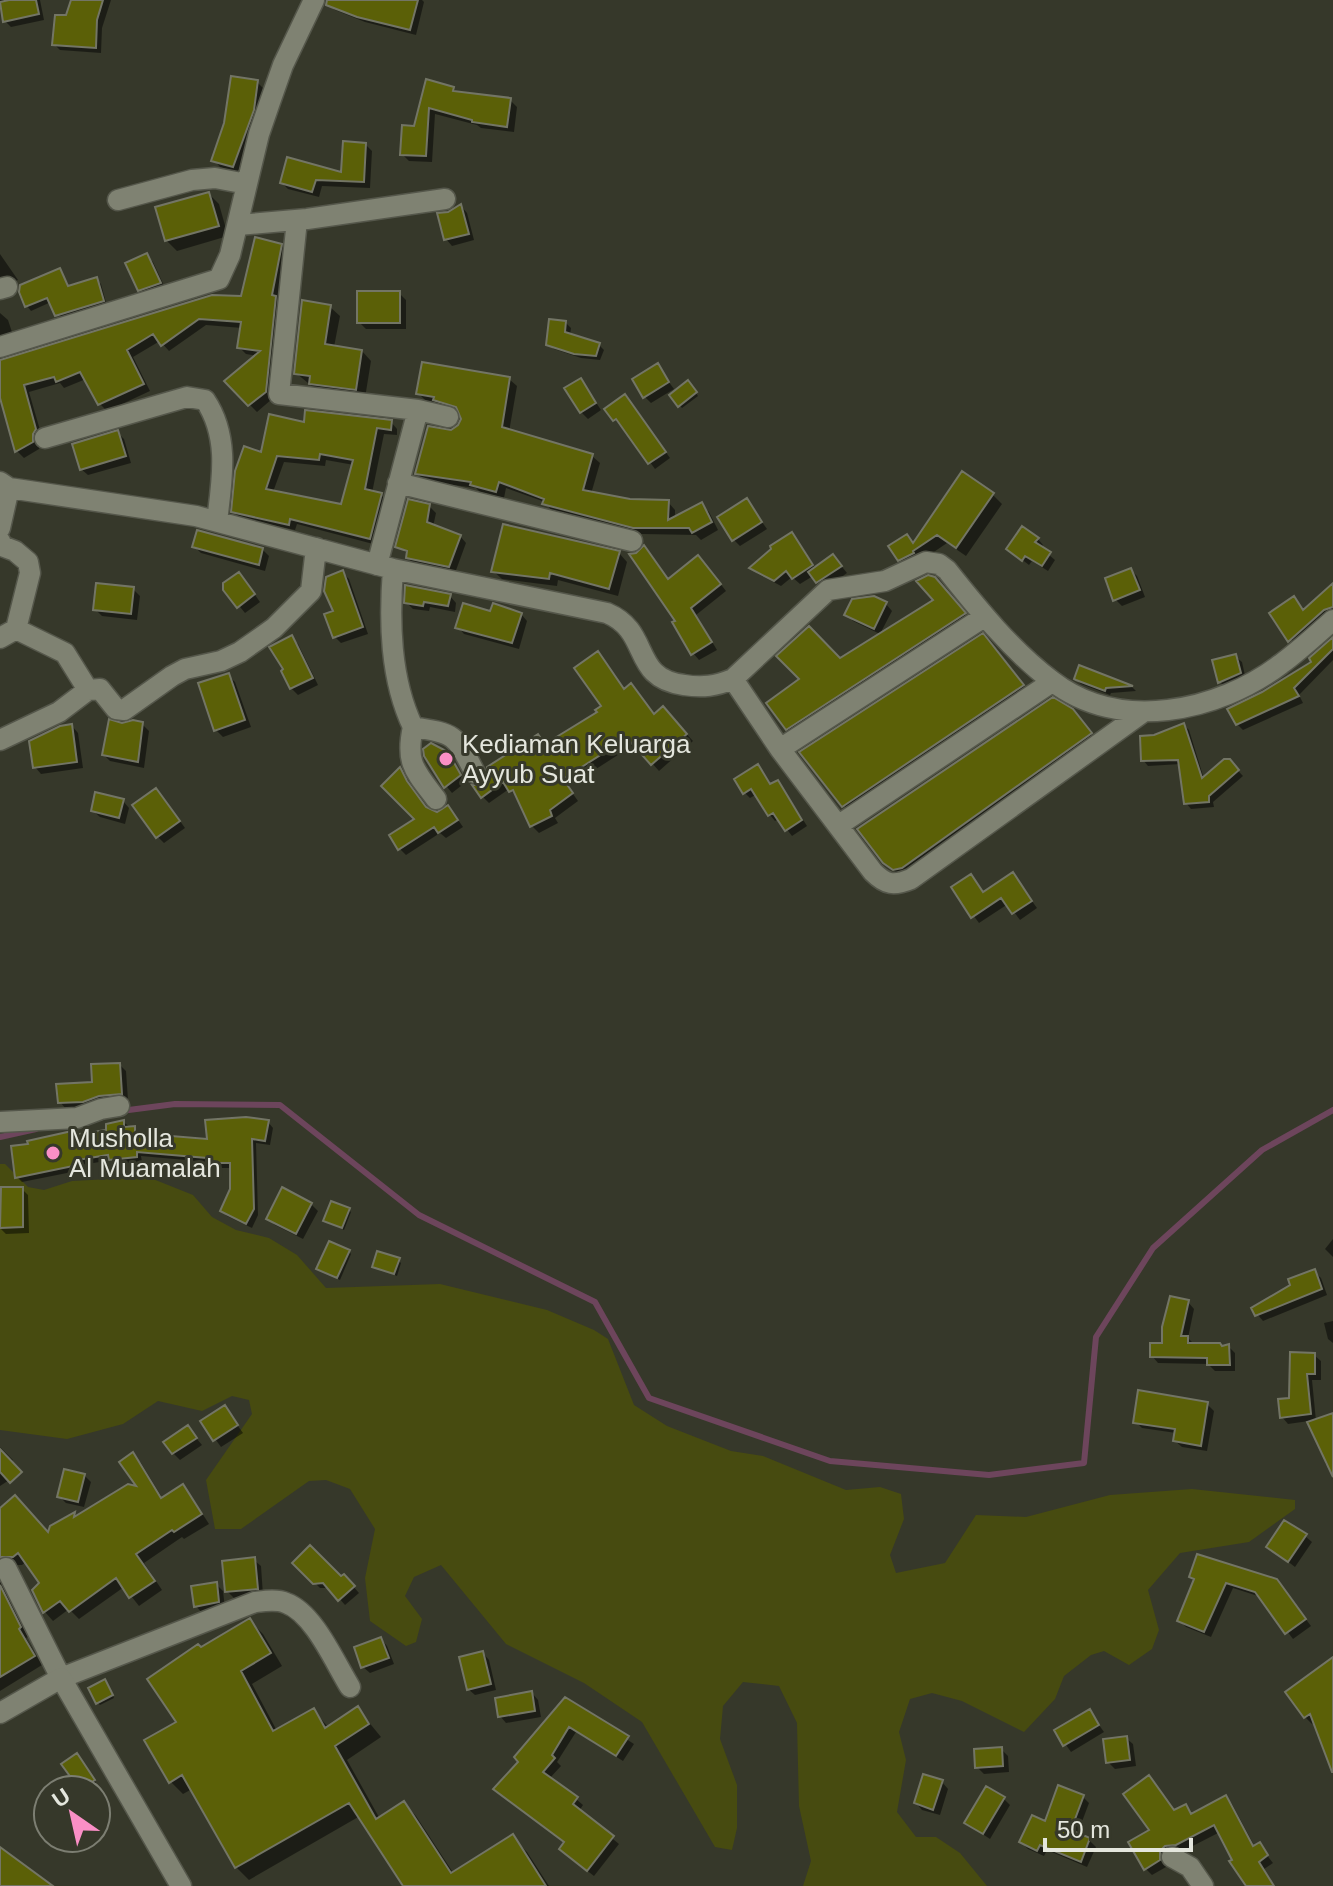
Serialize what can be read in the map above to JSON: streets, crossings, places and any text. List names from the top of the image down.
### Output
{
  "places": ["Kediaman Keluarga Ayyub Suat", "Musholla Al Muamalah"],
  "scale_bar": "50 m",
  "north": "top left"
}
